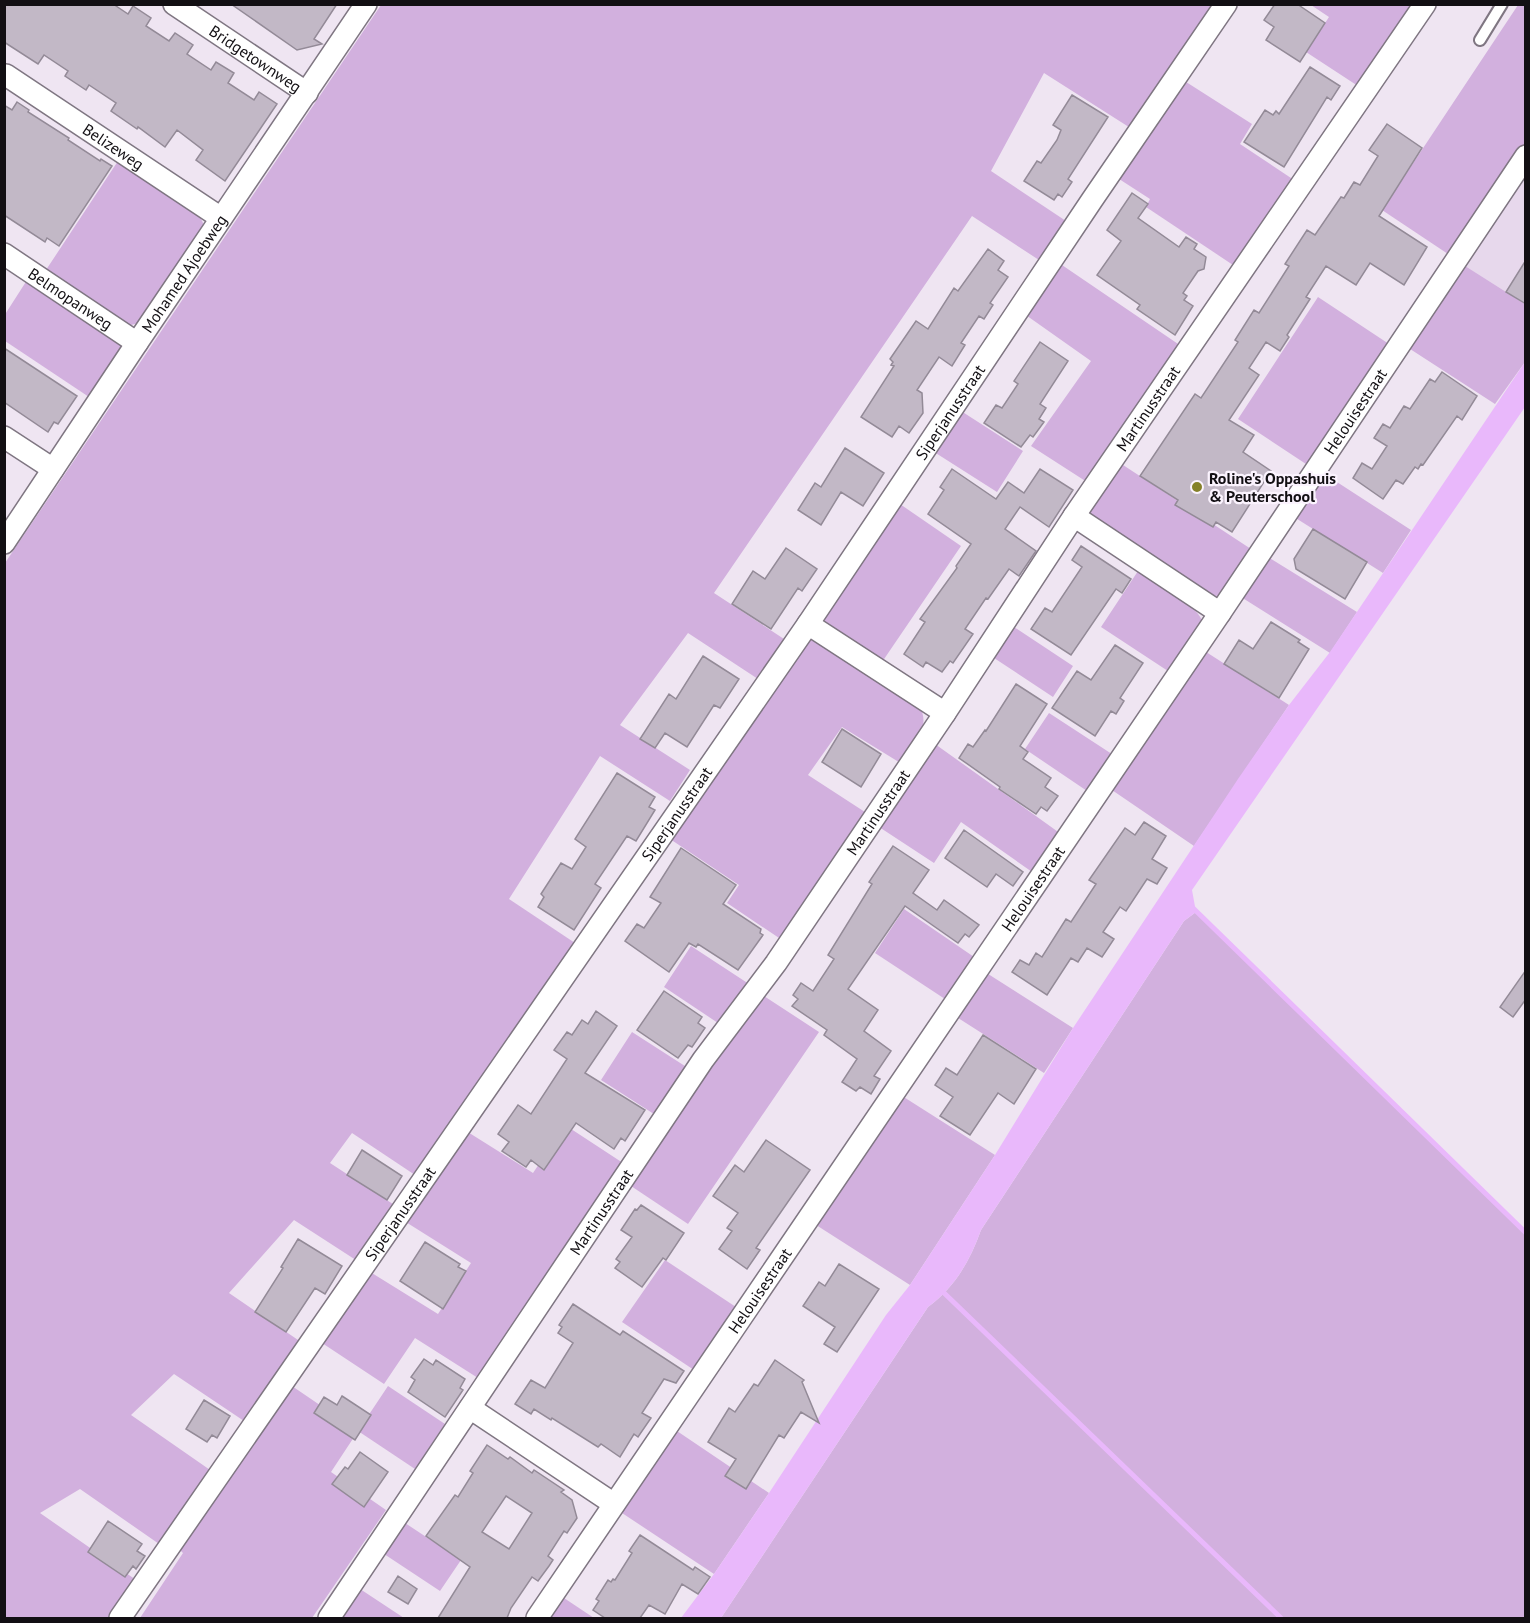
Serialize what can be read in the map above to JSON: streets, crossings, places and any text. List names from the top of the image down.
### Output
{
  "streets": {
    "street": [
      "Bridgetownweg",
      "Belizeweg",
      "Mohamed Ajoebweg",
      "Belmopanweg",
      "Martinusstraat",
      "Helouisestraat",
      "Siperjanusstraat"
    ]
  },
  "crossings": [
    ["Bridgetownweg", "Mohamed Ajoebweg"],
    ["Belizeweg", "Mohamed Ajoebweg"],
    ["Mohamed Ajoebweg", "Belmopanweg"]
  ],
  "places": ["Roline's Oppashuis & Peuterschool"]
}
